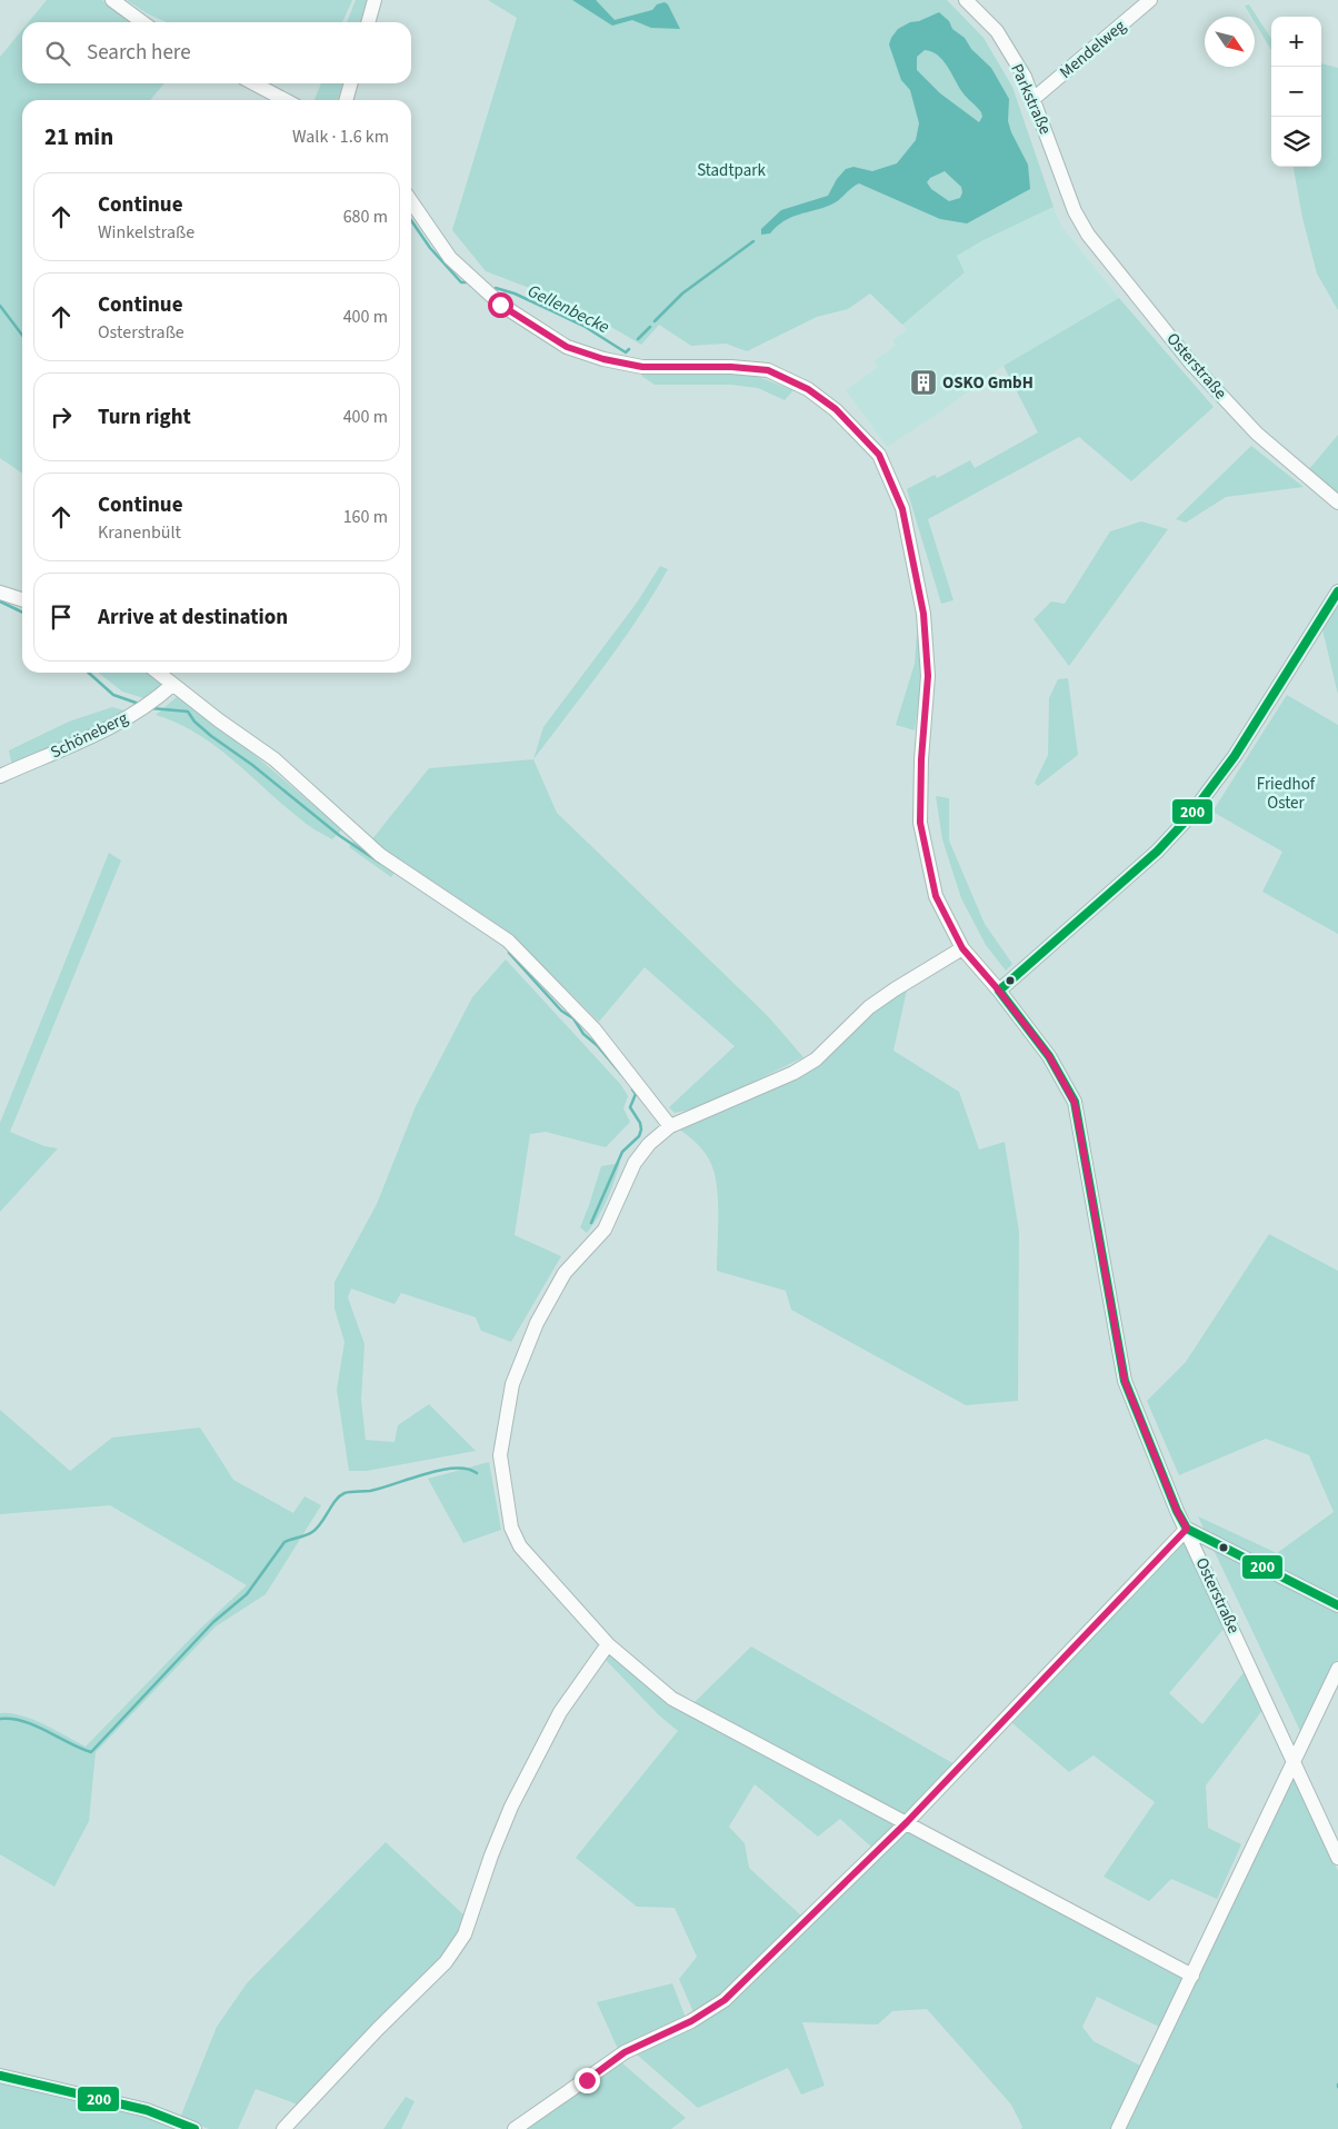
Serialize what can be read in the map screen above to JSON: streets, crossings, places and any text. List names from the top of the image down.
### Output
{
  "streets": {
    "street": [
      "Mendelweg",
      "Parkstraße",
      "Osterstraße",
      "Schöneberg"
    ]
  },
  "crossings": [
    ["Mendelweg", "Parkstraße"],
    ["Parkstraße", "Osterstraße"]
  ],
  "water": ["Gellenbecke"],
  "parks": ["Stadtpark", "Friedhof Oster"],
  "places": {
    "building": ["OSKO GmbH"]
  },
  "lines": ["transit line 200"],
  "north": "bottom right",
  "page": {
    "map_buttons": ["+", "−"],
    "search": "Search here",
    "heading": ["21 min", "Walk · 1.6 km"],
    "list": [
      ["Continue", "Winkelstraße", "680 m"],
      ["Continue", "Osterstraße", "400 m"],
      ["Turn right", "400 m"],
      ["Continue", "Kranenbült", "160 m"],
      "Arrive at destination"
    ]
  }
}
